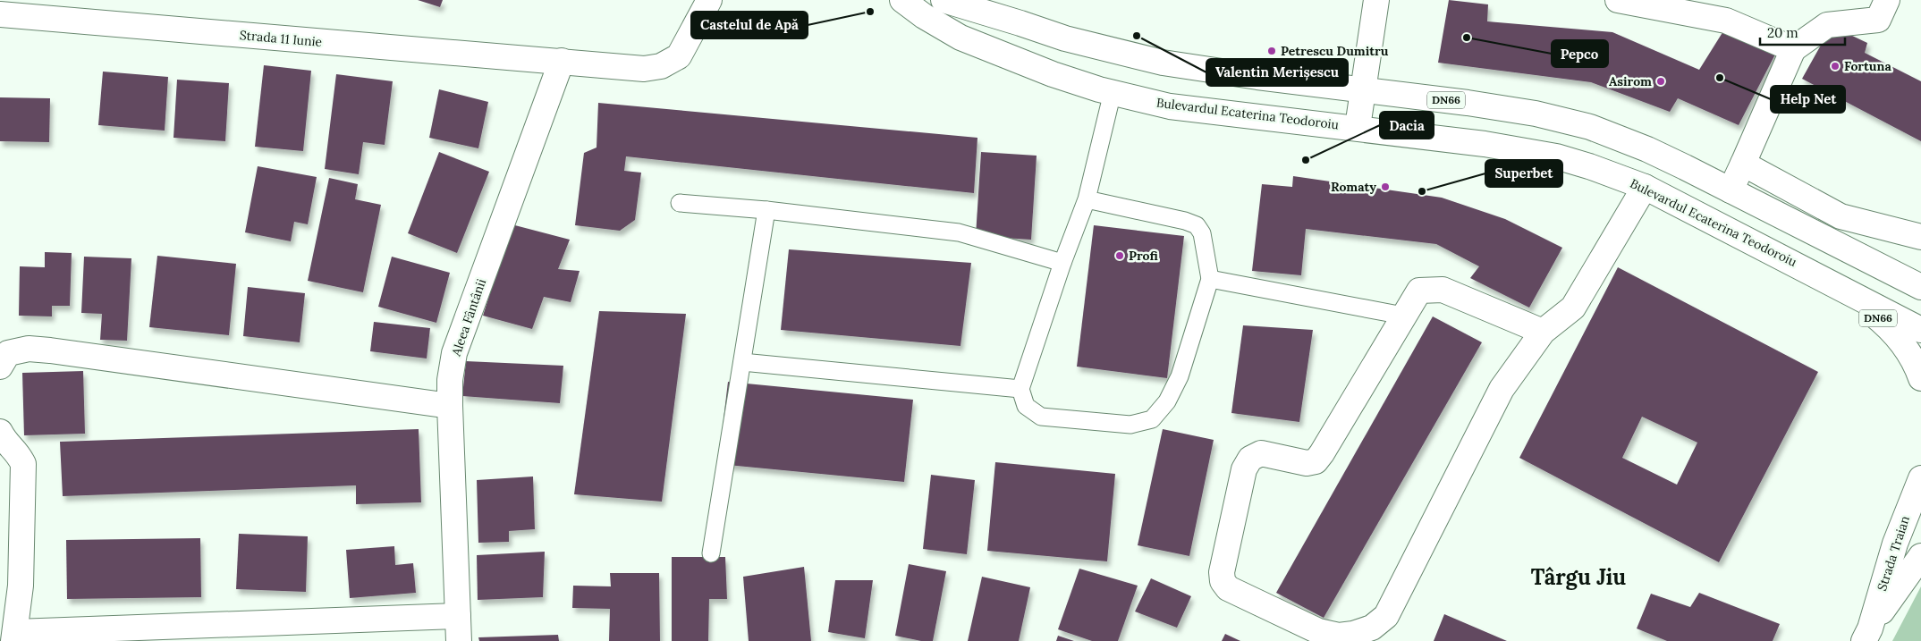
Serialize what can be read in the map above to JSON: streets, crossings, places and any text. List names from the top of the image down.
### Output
{
  "streets": {
    "street": [
      "Strada 11 Iunie",
      "DN66",
      "Bulevardul Ecaterina Teodoroiu",
      "Aleea Fântânii",
      "Strada Traian"
    ]
  },
  "crossings": [
    ["Strada 11 Iunie", "Aleea Fântânii"],
    ["DN66", "Bulevardul Ecaterina Teodoroiu"]
  ],
  "districts": ["Târgu Jiu"],
  "places": [
    "Castelul de Apă",
    "Valentin Merișescu",
    "Pepco",
    "Petrescu Dumitru",
    "Fortuna",
    "Help Net",
    "Asirom",
    "Dacia",
    "Romaty",
    "Superbet",
    "Profi"
  ],
  "scale_bar": "20 m"
}
